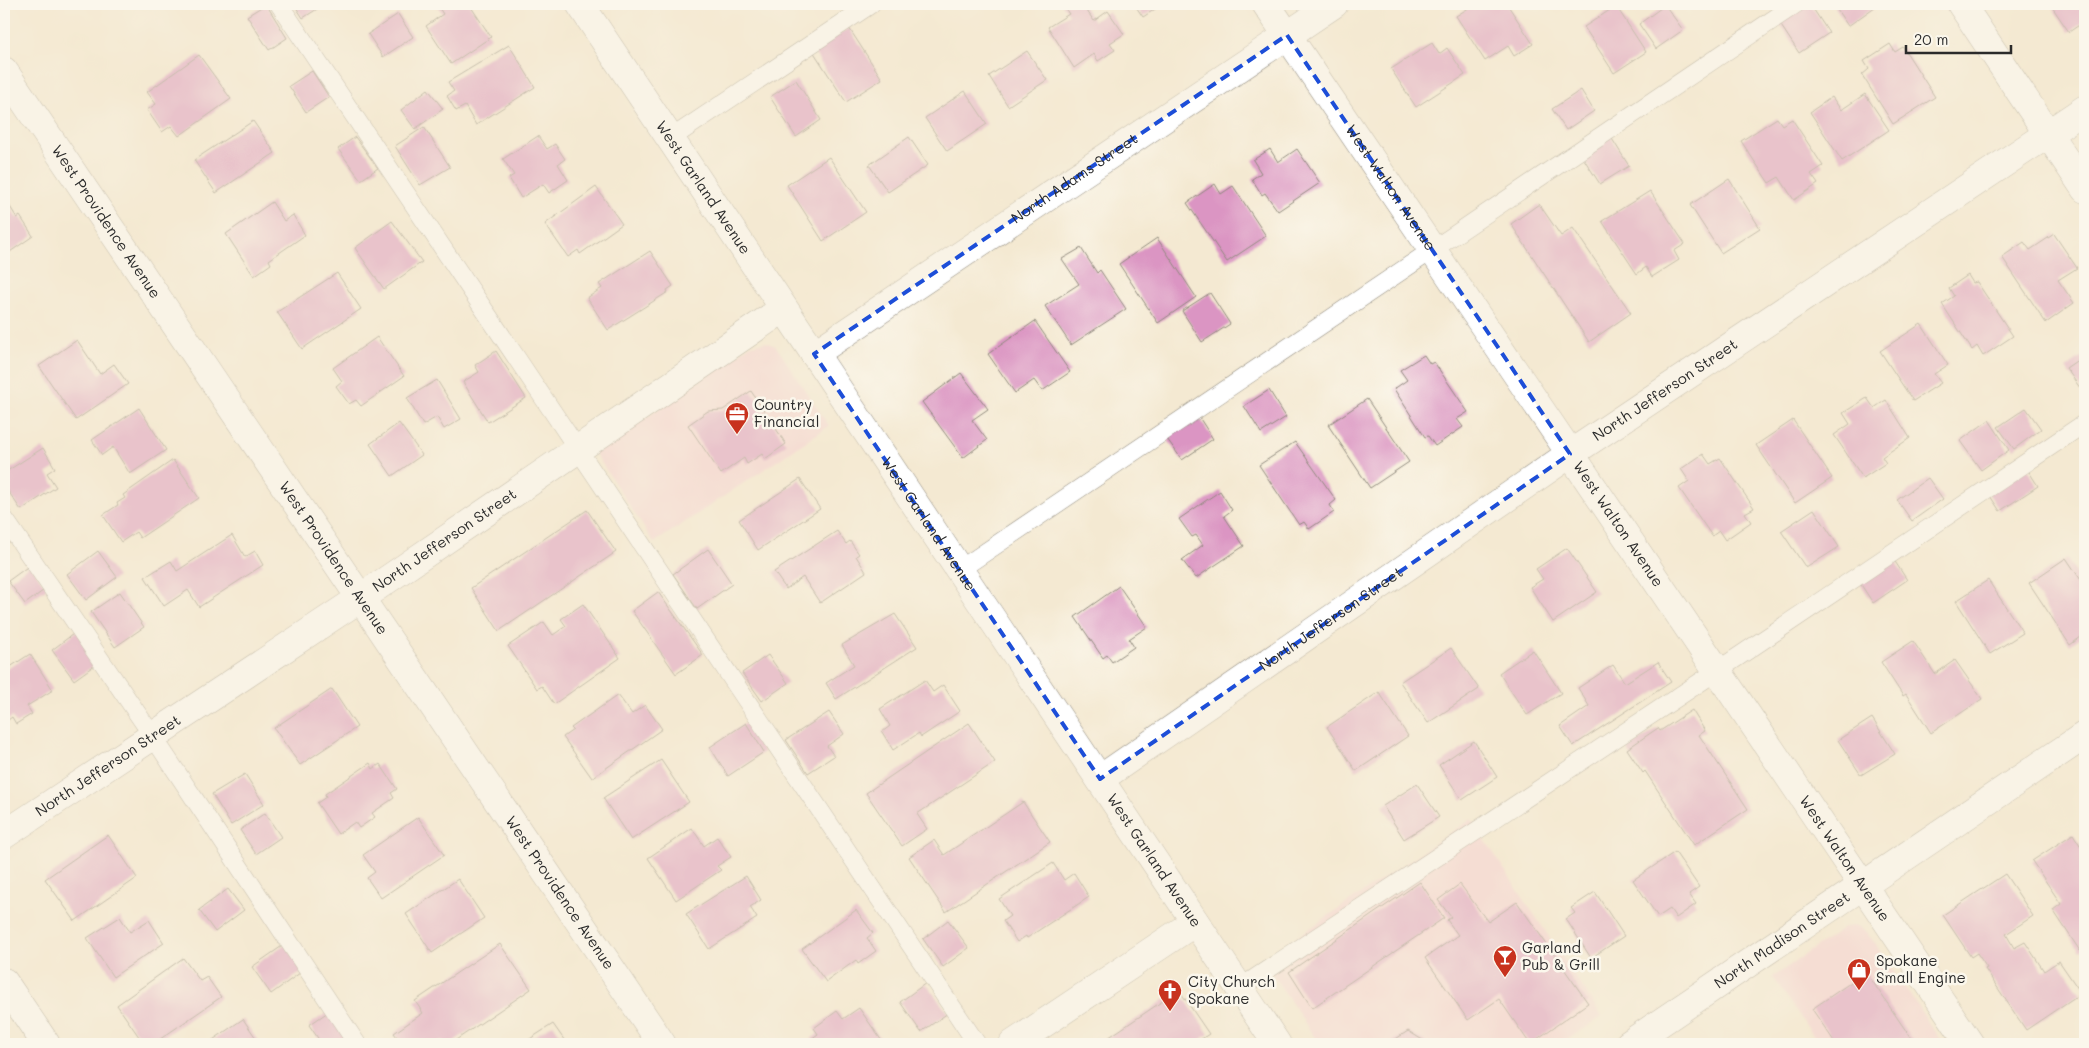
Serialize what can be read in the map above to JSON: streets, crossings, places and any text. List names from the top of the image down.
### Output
{
  "streets": {
    "street": [
      "North Adams Street",
      "West Garland Avenue",
      "West Walton Avenue",
      "West Providence Avenue",
      "North Jefferson Street",
      "North Madison Street"
    ]
  },
  "crossings": [
    ["North Adams Street", "West Garland Avenue"],
    ["North Adams Street", "West Walton Avenue"],
    ["West Garland Avenue", "North Jefferson Street"],
    ["West Walton Avenue", "North Jefferson Street"],
    ["West Walton Avenue", "North Madison Street"],
    ["West Providence Avenue", "North Jefferson Street"]
  ],
  "places": {
    "office": ["Country Financial"],
    "bar": ["Garland Pub & Grill"],
    "shop": ["Spokane Small Engine"],
    "church": ["City Church Spokane"]
  },
  "scale_bar": "20 m"
}
